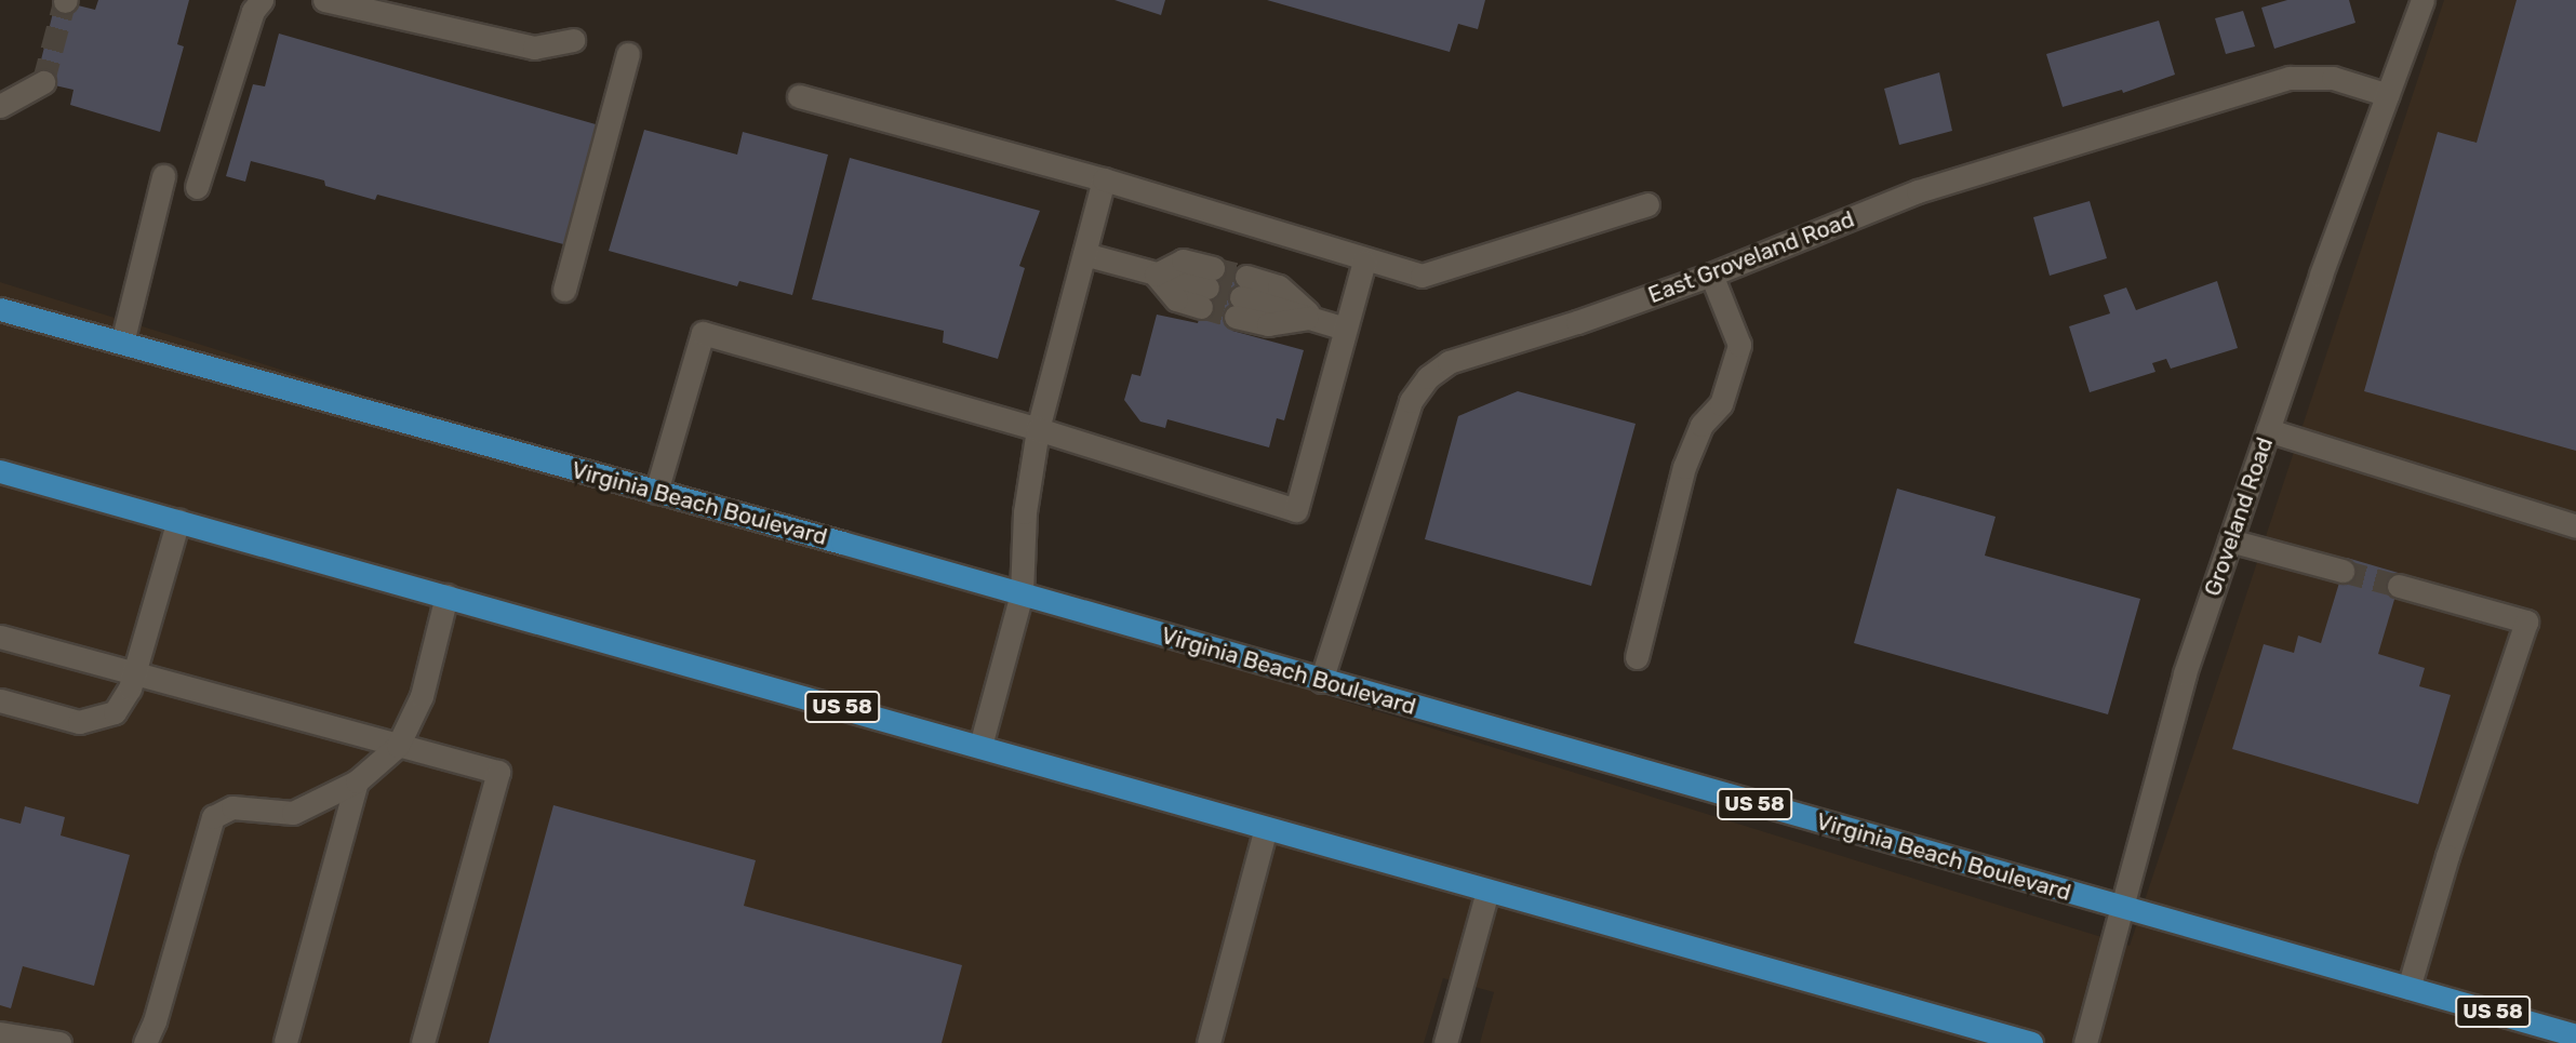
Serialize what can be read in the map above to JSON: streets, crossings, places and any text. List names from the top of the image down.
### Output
{
  "streets": {
    "main road": ["Virginia Beach Boulevard", "US 58"],
    "street": ["East Groveland Road", "Groveland Road"]
  },
  "crossings": [
    ["East Groveland Road", "Virginia Beach Boulevard"],
    ["East Groveland Road", "Groveland Road"],
    ["Virginia Beach Boulevard", "Groveland Road"]
  ]
}
